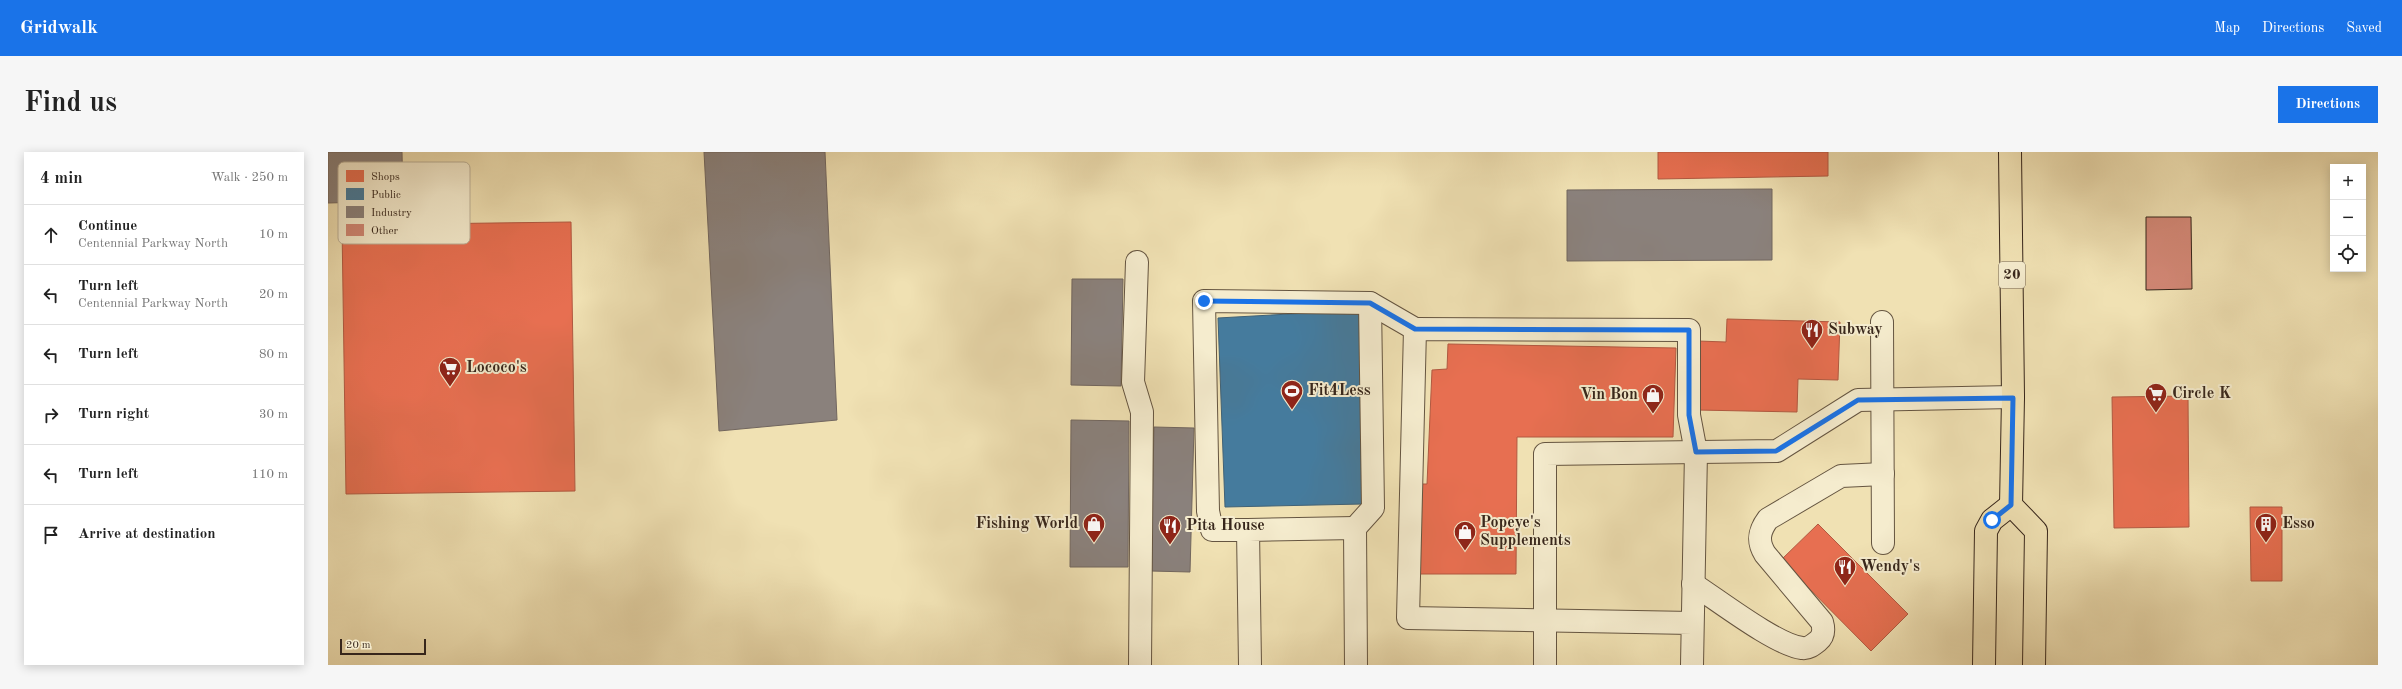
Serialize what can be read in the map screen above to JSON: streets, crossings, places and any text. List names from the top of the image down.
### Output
{
  "streets": {
    "main road": ["20"]
  },
  "places": {
    "restaurant": ["Subway", "Pita House", "Wendy's"],
    "supermarket": ["Lococo's", "Circle K"],
    "sports": ["Fit4Less"],
    "shop": ["Vin Bon", "Fishing World", "Popeye's Supplements"],
    "building": ["Esso"]
  },
  "legend": [
    "Shops",
    "Public",
    "Industry",
    "Other"
  ],
  "scale_bar": "20 m",
  "page": {
    "header": "Gridwalk",
    "nav": ["Map", "Directions", "Saved"],
    "buttons": "Directions",
    "title": "Find us",
    "heading": ["4 min", "Walk · 250 m"],
    "map_buttons": ["+", "−"],
    "list": [
      ["Continue", "Centennial Parkway North", "10 m"],
      ["Turn left", "Centennial Parkway North", "20 m"],
      ["Turn left", "80 m"],
      ["Turn right", "30 m"],
      ["Turn left", "110 m"],
      "Arrive at destination"
    ],
    "scale": "20 m"
  }
}
